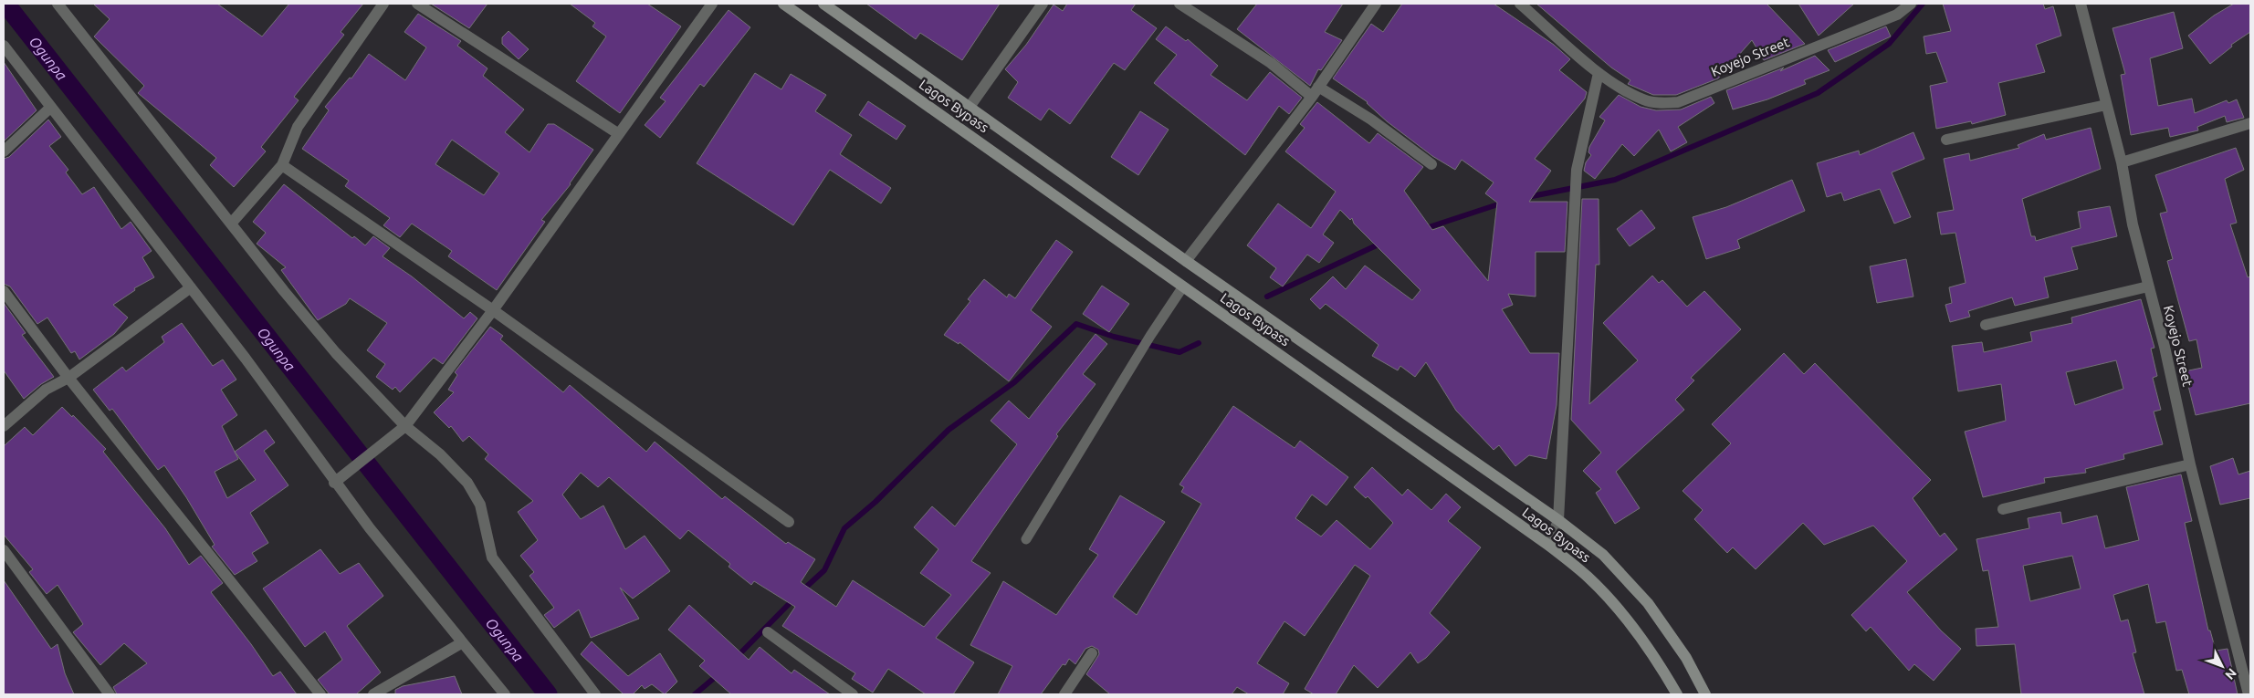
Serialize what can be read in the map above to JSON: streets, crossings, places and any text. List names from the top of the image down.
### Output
{
  "streets": {
    "main road": ["Lagos Bypass"],
    "street": ["Koyejo Street"]
  },
  "water": ["Ogunpa"],
  "north": "bottom right"
}
